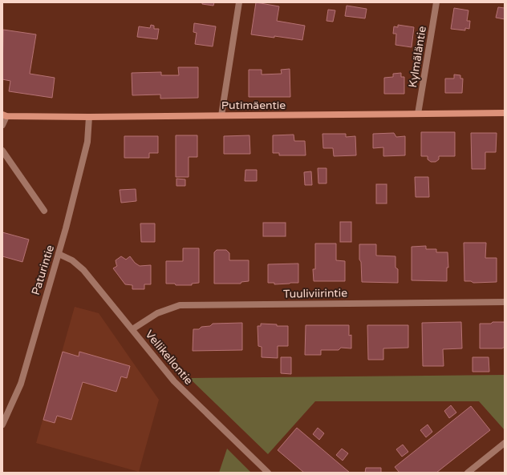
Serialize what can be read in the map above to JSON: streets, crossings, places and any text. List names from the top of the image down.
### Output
{
  "streets": {
    "main road": ["Putimäentie"],
    "street": [
      "Kylmäläntie",
      "Paturintie",
      "Tuuliviirintie",
      "Vellikellontie"
    ]
  },
  "crossings": [
    ["Kylmäläntie", "Putimäentie"],
    ["Putimäentie", "Paturintie"],
    ["Paturintie", "Vellikellontie"],
    ["Tuuliviirintie", "Vellikellontie"]
  ]
}
